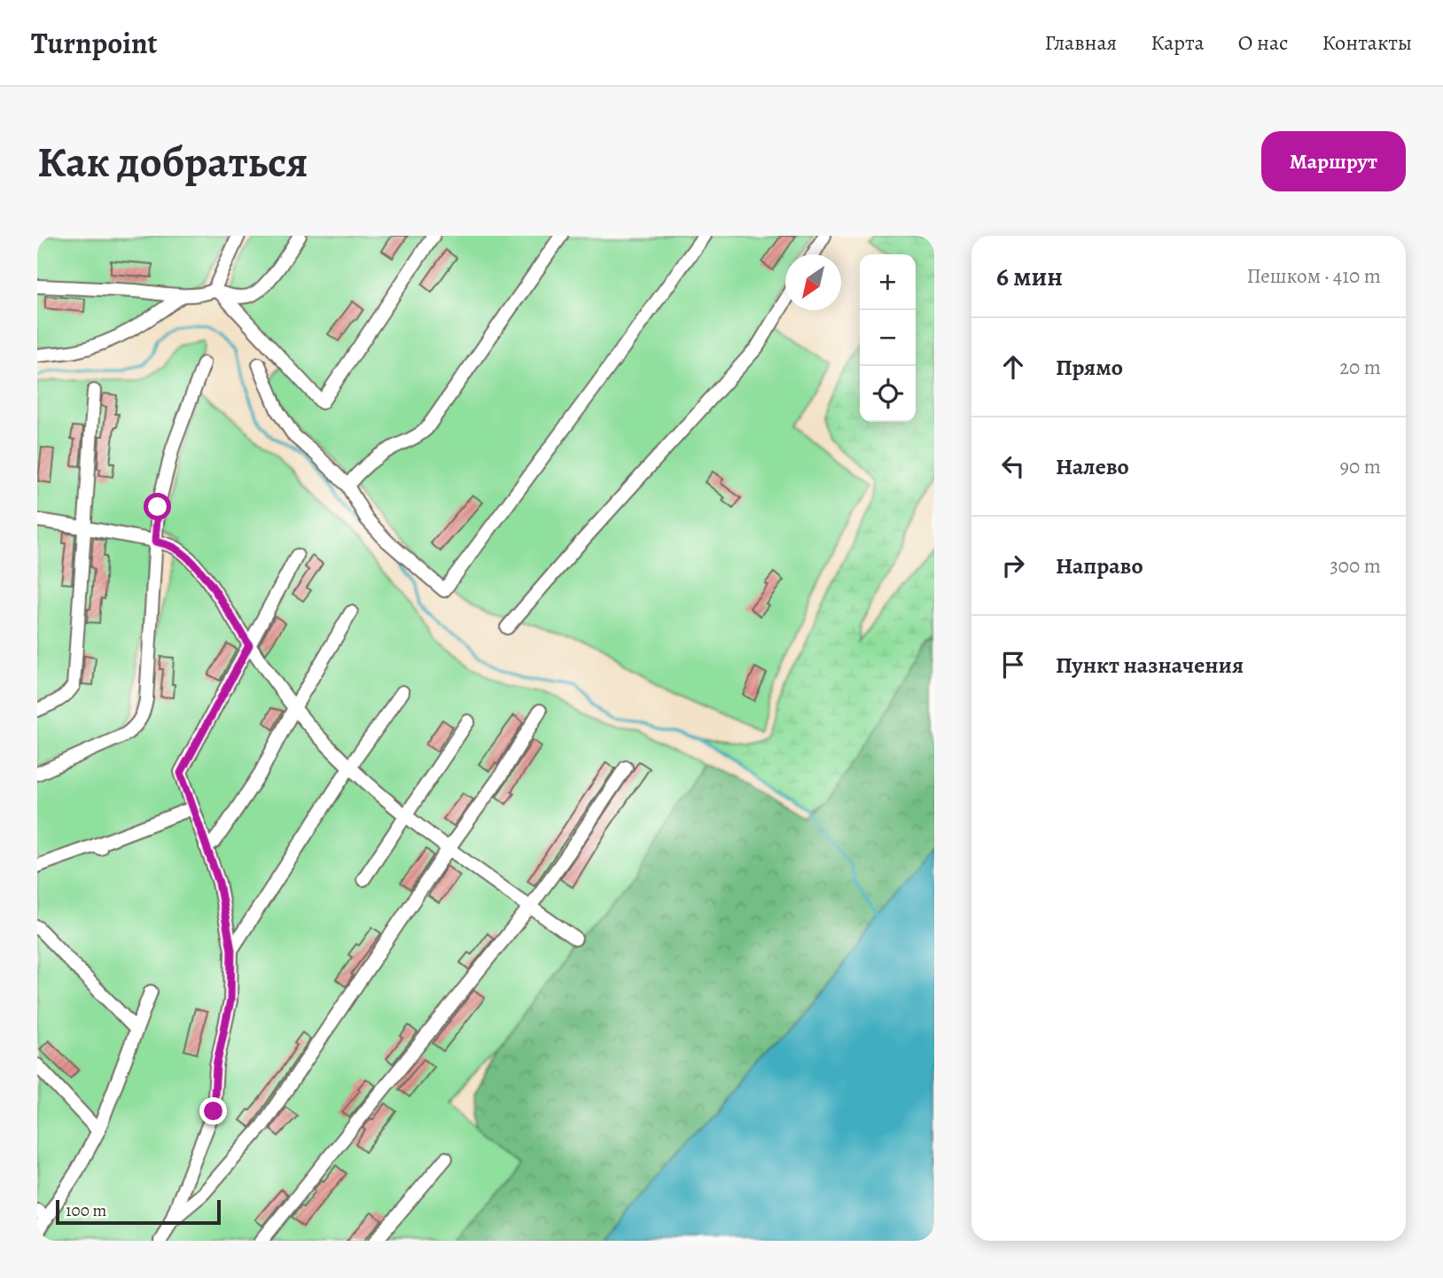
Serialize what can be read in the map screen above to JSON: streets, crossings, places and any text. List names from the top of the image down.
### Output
{
  "scale_bar": "100 m",
  "north": "bottom left",
  "page": {
    "header": "Turnpoint",
    "nav": [
      "Главная",
      "Карта",
      "О нас",
      "Контакты"
    ],
    "buttons": "Маршрут",
    "title": "Как добраться",
    "heading": ["6 мин", "Пешком · 410 m"],
    "map_buttons": ["+", "−"],
    "list": [
      ["Прямо", "20 m"],
      ["Налево", "90 m"],
      ["Направо", "300 m"],
      "Пункт назначения"
    ],
    "scale": "100 m"
  }
}
